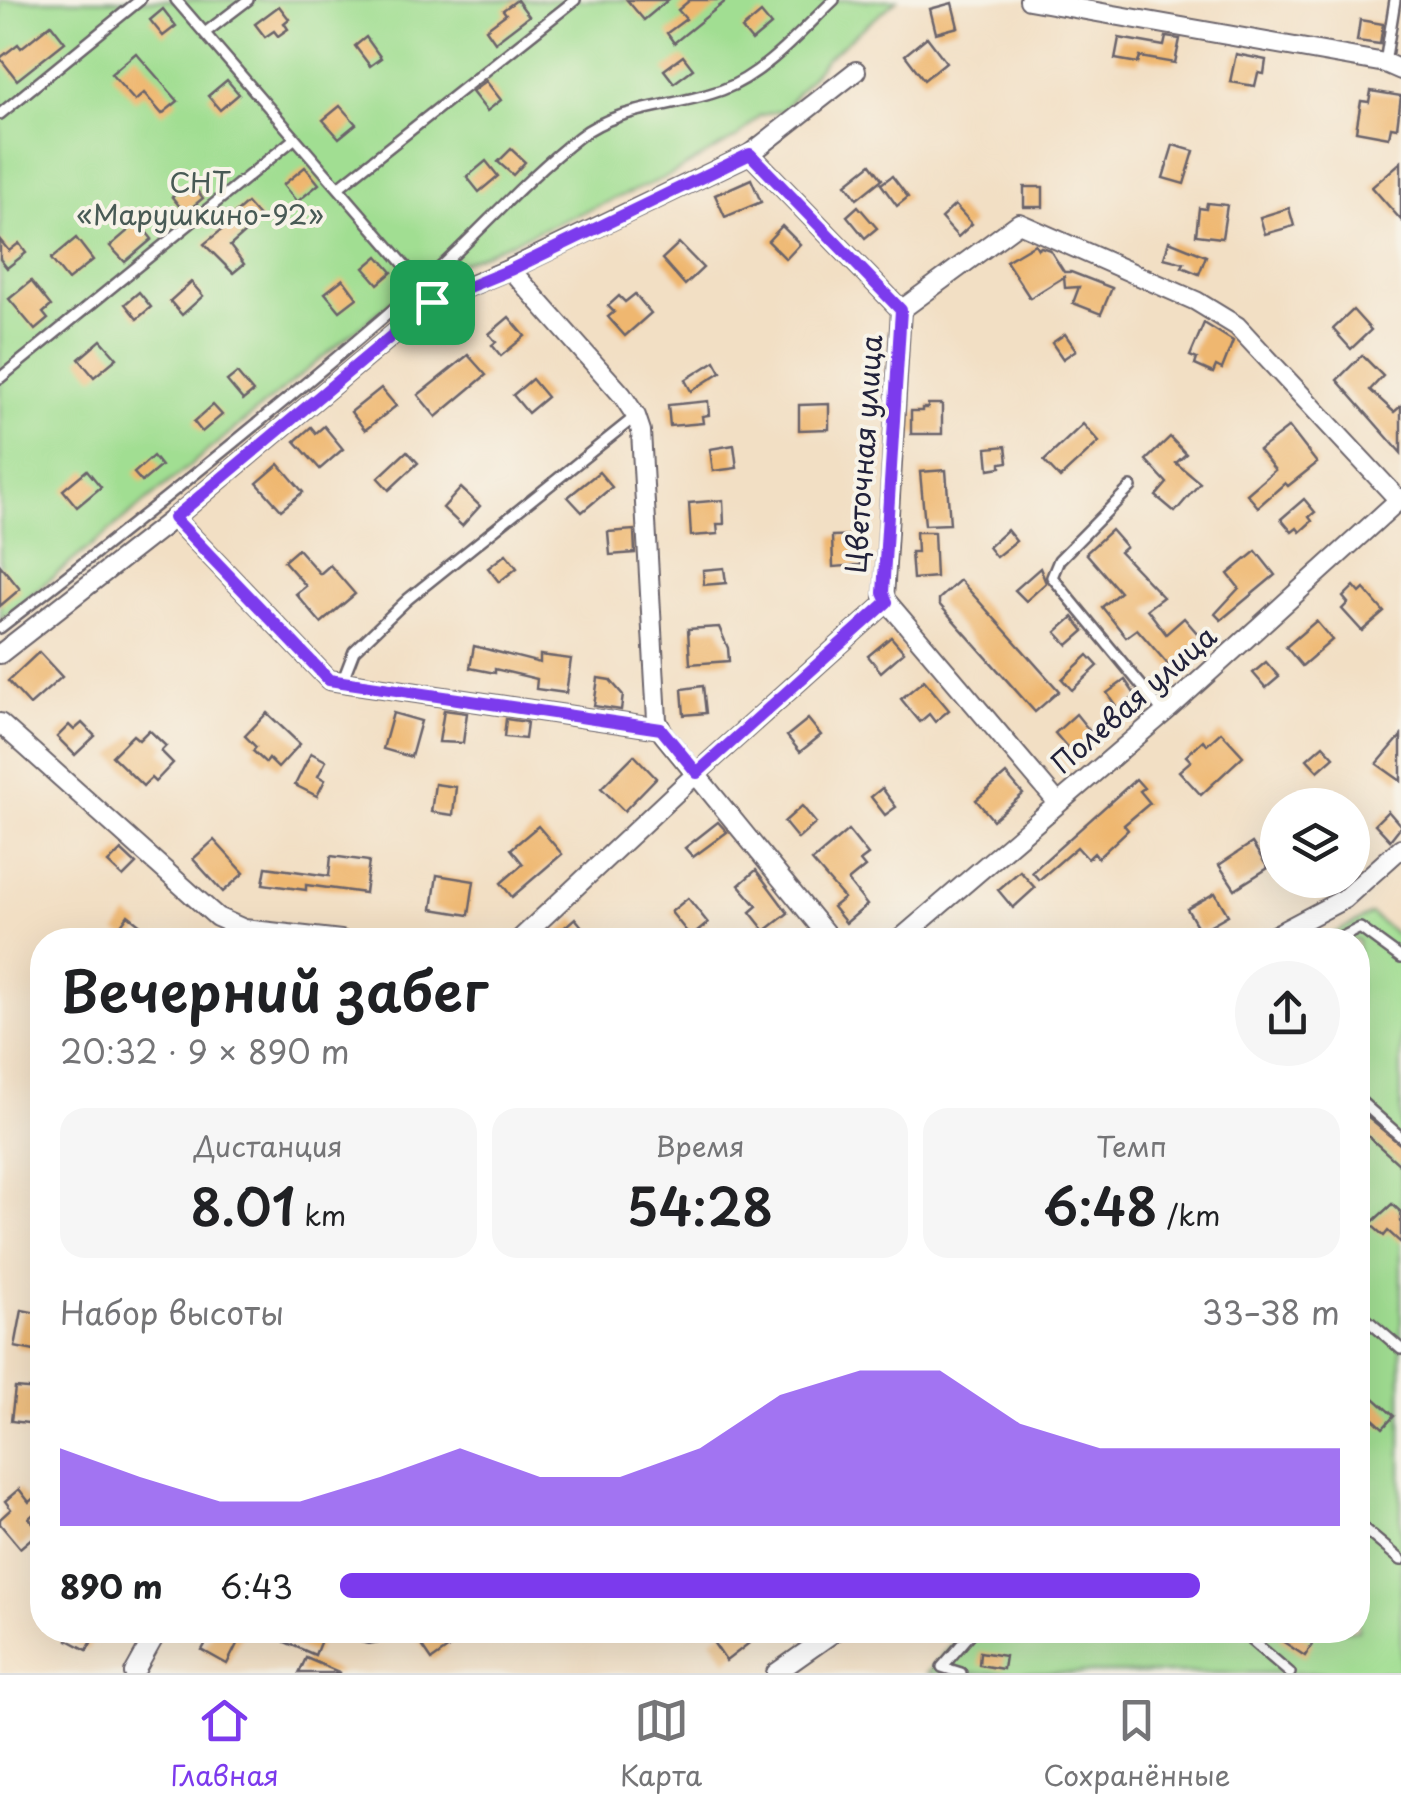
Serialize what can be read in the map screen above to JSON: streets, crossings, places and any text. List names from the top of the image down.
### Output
{
  "streets": {
    "street": ["Цветочная улица", "Полевая улица"]
  },
  "crossings": [
    ["Цветочная улица", "Полевая улица"]
  ],
  "parks": ["СНТ «Марушкино-92»"],
  "page": {
    "heading": ["Вечерний забег", "20:32 · 9 × 890 m"],
    "stats": [
      ["Дистанция", "8.01 km"],
      ["Время", "54:28"],
      ["Темп", "6:48 /km"]
    ],
    "chart": ["Набор высоты", "33–38 m"],
    "list": [
      {
        "name": "890 m",
        "note": "6:43"
      }
    ],
    "tabs": ["Главная", "Карта", "Сохранённые"]
  }
}
